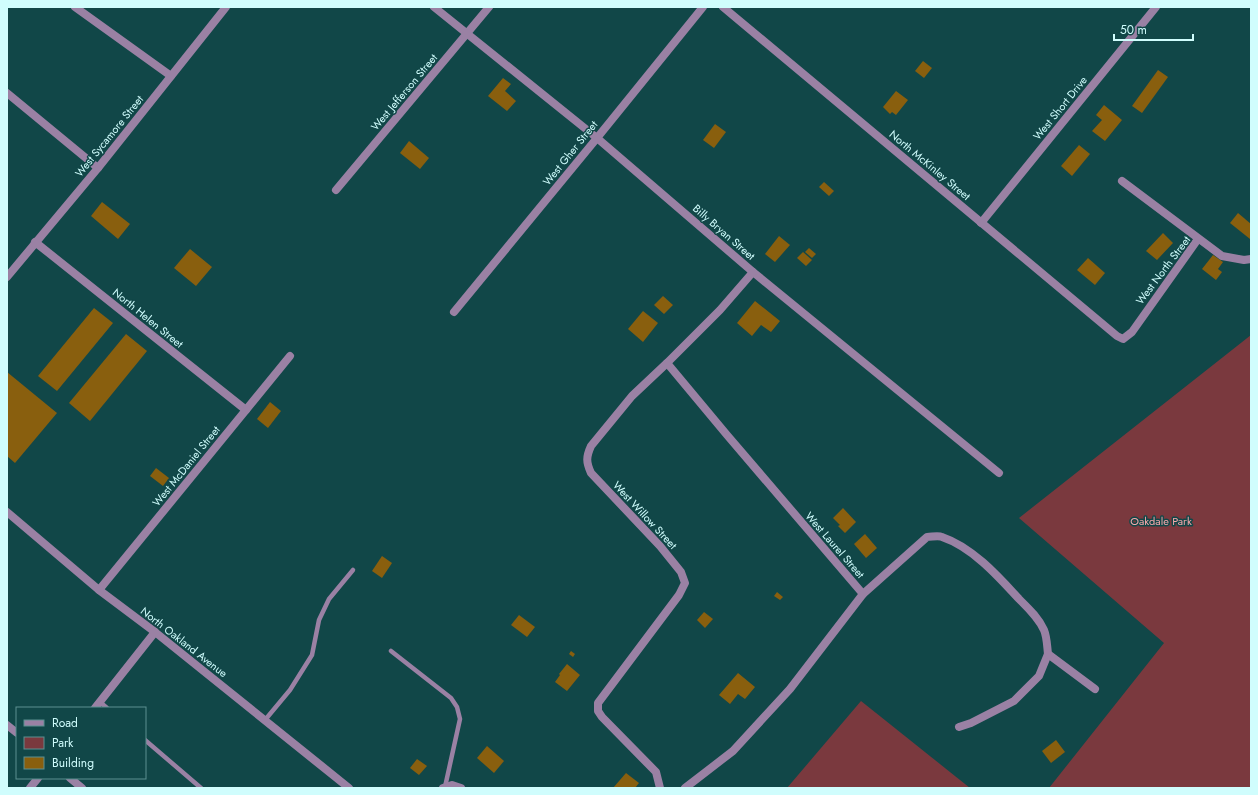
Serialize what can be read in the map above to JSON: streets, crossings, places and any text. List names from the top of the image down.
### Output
{
  "streets": {
    "street": [
      "West Jefferson Street",
      "West Short Drive",
      "West Sycamore Street",
      "West Gher Street",
      "North McKinley Street",
      "Billy Bryan Street",
      "West North Street",
      "North Helen Street",
      "West McDaniel Street",
      "West Willow Street",
      "West Laurel Street",
      "North Oakland Avenue"
    ]
  },
  "crossings": [
    ["West Jefferson Street", "Billy Bryan Street"],
    ["West Short Drive", "North McKinley Street"],
    ["West Sycamore Street", "North Helen Street"],
    ["West Gher Street", "Billy Bryan Street"],
    ["North McKinley Street", "West North Street"],
    ["Billy Bryan Street", "West Willow Street"],
    ["North Helen Street", "West McDaniel Street"],
    ["West McDaniel Street", "North Oakland Avenue"],
    ["West Willow Street", "West Laurel Street"]
  ],
  "parks": ["Oakdale Park"],
  "legend": ["Road", "Park", "Building"],
  "scale_bar": "50 m"
}
